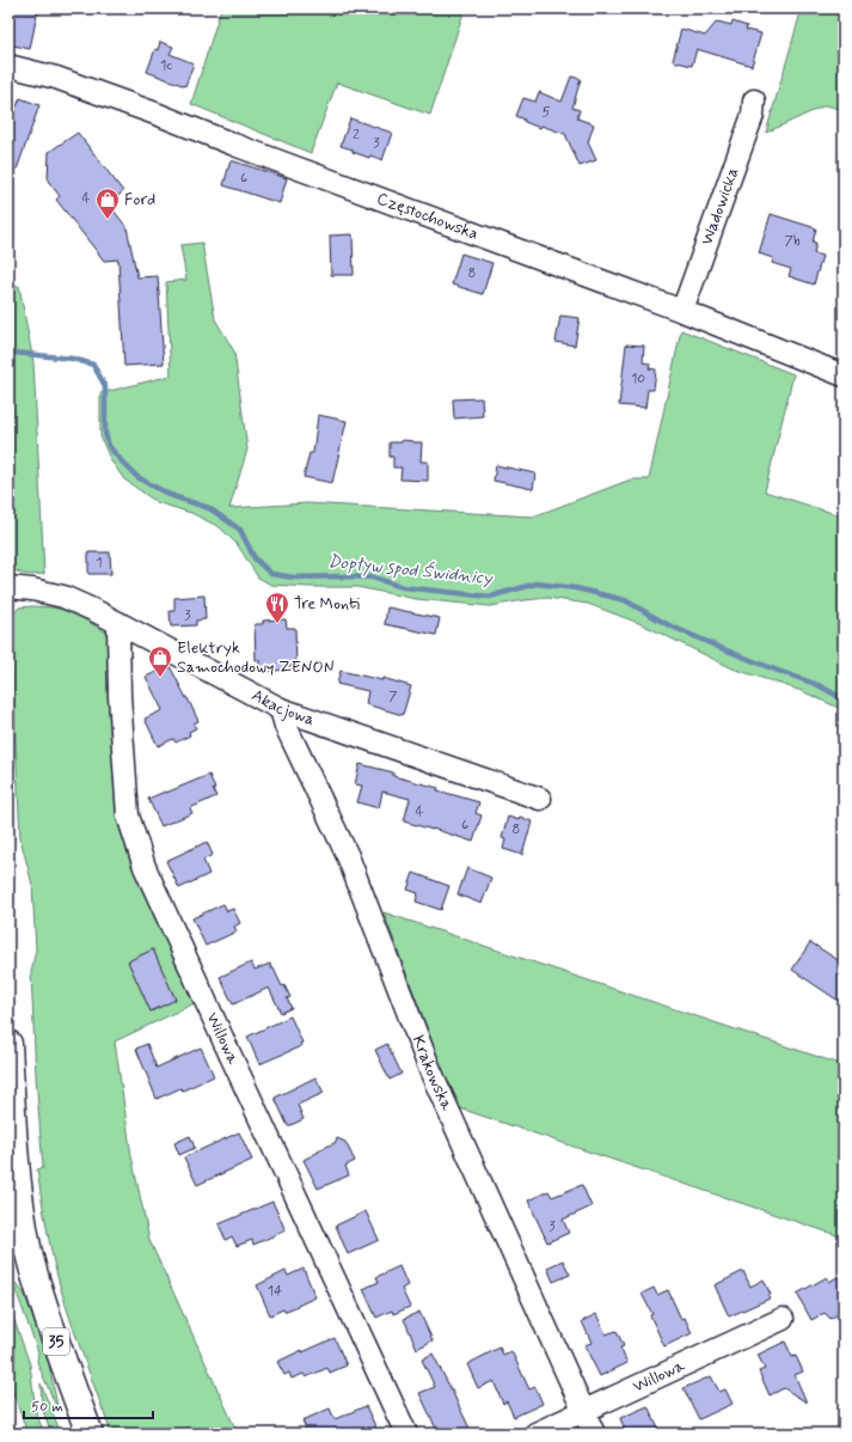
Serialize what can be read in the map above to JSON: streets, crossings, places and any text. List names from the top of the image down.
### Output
{
  "streets": {
    "main road": ["35"],
    "street": [
      "Wadowicka",
      "Częstochowska",
      "Akacjowa",
      "Willowa",
      "Krakowska"
    ]
  },
  "crossings": [
    ["Wadowicka", "Częstochowska"],
    ["Akacjowa", "Willowa"],
    ["Akacjowa", "Krakowska"],
    ["Willowa", "Krakowska"]
  ],
  "water": ["Dopływ spod Świdnicy"],
  "places": {
    "shop": ["Ford", "Elektryk Samochodowy ZENON"],
    "restaurant": ["Tre Monti"]
  },
  "house_numbers": [
    "1c",
    "5",
    "2",
    "3",
    "6",
    "4",
    "7b",
    "8",
    "10",
    "1",
    "3",
    "7",
    "4",
    "6",
    "8",
    "3",
    "14"
  ],
  "scale_bar": "50 m"
}
